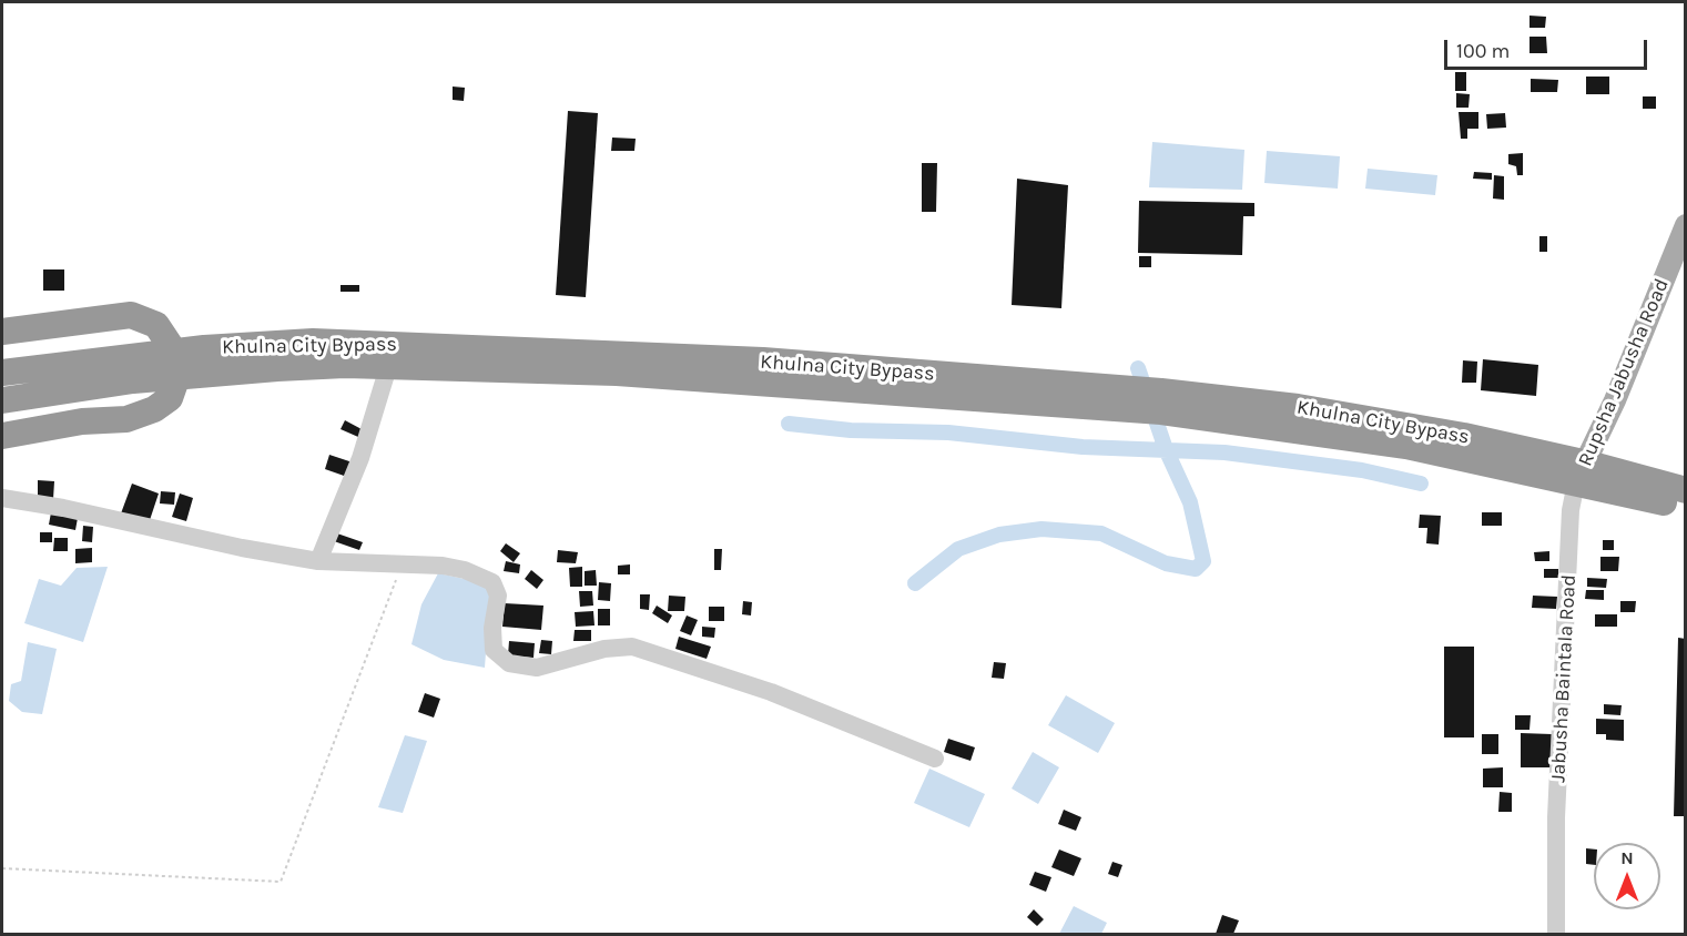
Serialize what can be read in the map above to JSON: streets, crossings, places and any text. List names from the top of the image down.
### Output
{
  "streets": {
    "highway": ["Khulna City Bypass"],
    "main road": ["Rupsha Jabusha Road"],
    "street": ["Jabusha Baintala Road"]
  },
  "crossings": [
    ["Khulna City Bypass", "Rupsha Jabusha Road"],
    ["Khulna City Bypass", "Jabusha Baintala Road"],
    ["Rupsha Jabusha Road", "Jabusha Baintala Road"]
  ],
  "scale_bar": "100 m",
  "north": "top"
}
